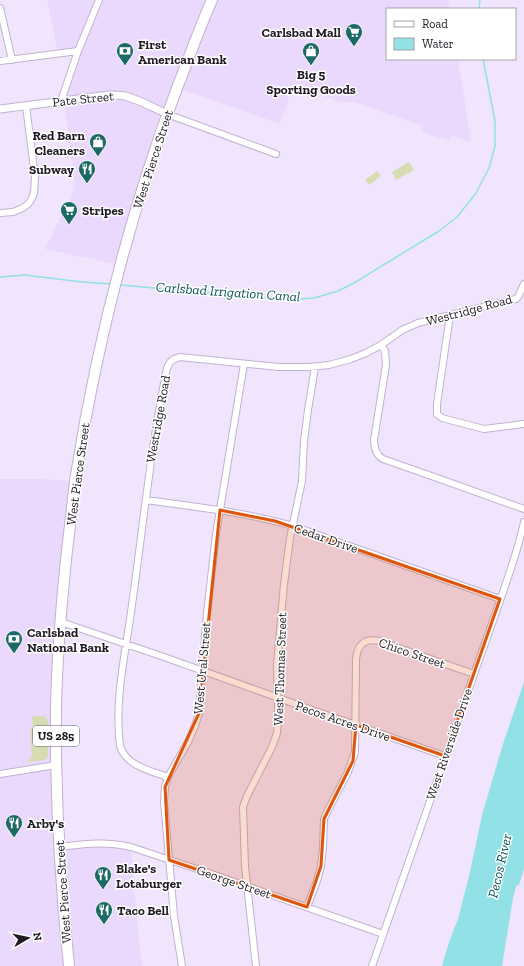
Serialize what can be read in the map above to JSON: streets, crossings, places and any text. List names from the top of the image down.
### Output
{
  "streets": {
    "highway": ["West Pierce Street", "US 285"],
    "street": [
      "Pate Street",
      "Westridge Road",
      "Cedar Drive",
      "Chico Street",
      "West Ural Street",
      "West Thomas Street",
      "Pecos Acres Drive",
      "West Riverside Drive",
      "George Street"
    ]
  },
  "crossings": [
    ["Pate Street", "West Pierce Street"],
    ["West Pierce Street", "Pecos Acres Drive"],
    ["West Pierce Street", "George Street"],
    ["Westridge Road", "Cedar Drive"],
    ["Westridge Road", "West Ural Street"],
    ["Westridge Road", "West Thomas Street"],
    ["Westridge Road", "Pecos Acres Drive"],
    ["Cedar Drive", "West Ural Street"],
    ["Cedar Drive", "West Thomas Street"],
    ["Cedar Drive", "West Riverside Drive"],
    ["Chico Street", "Pecos Acres Drive"],
    ["Chico Street", "West Riverside Drive"],
    ["Chico Street", "George Street"],
    ["West Ural Street", "Pecos Acres Drive"],
    ["West Ural Street", "George Street"],
    ["West Thomas Street", "Pecos Acres Drive"],
    ["West Thomas Street", "George Street"],
    ["Pecos Acres Drive", "West Riverside Drive"],
    ["West Riverside Drive", "George Street"]
  ],
  "water": ["Carlsbad Irrigation Canal", "Pecos River"],
  "places": {
    "supermarket": ["Carlsbad Mall", "Stripes"],
    "bank": ["First American Bank", "Carlsbad National Bank"],
    "shop": ["Big 5 Sporting Goods", "Red Barn Cleaners"],
    "restaurant": [
      "Subway",
      "Arby's",
      "Blake's Lotaburger",
      "Taco Bell"
    ]
  },
  "legend": ["Road", "Water"],
  "north": "right"
}
